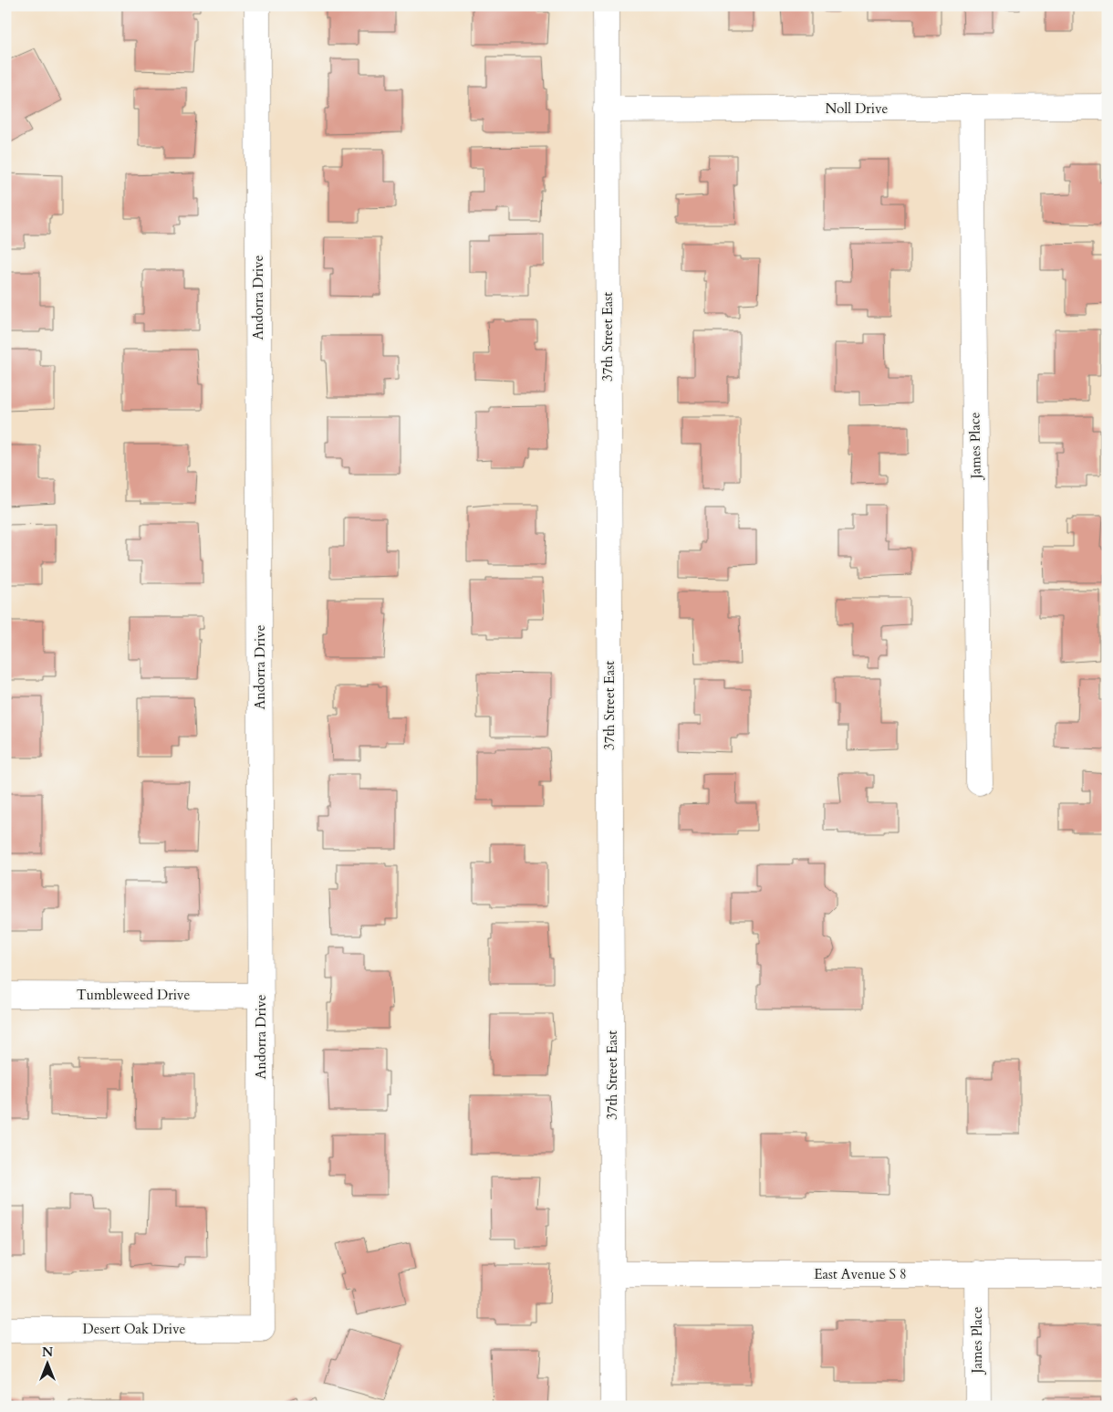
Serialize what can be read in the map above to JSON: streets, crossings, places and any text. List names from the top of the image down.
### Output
{
  "streets": {
    "street": [
      "Noll Drive",
      "Andorra Drive",
      "37th Street East",
      "James Place",
      "Tumbleweed Drive",
      "East Avenue S 8",
      "Desert Oak Drive"
    ]
  },
  "crossings": [
    ["Noll Drive", "37th Street East"],
    ["Noll Drive", "James Place"],
    ["Andorra Drive", "Tumbleweed Drive"],
    ["Andorra Drive", "Desert Oak Drive"],
    ["37th Street East", "East Avenue S 8"],
    ["James Place", "East Avenue S 8"]
  ],
  "north": "top"
}
